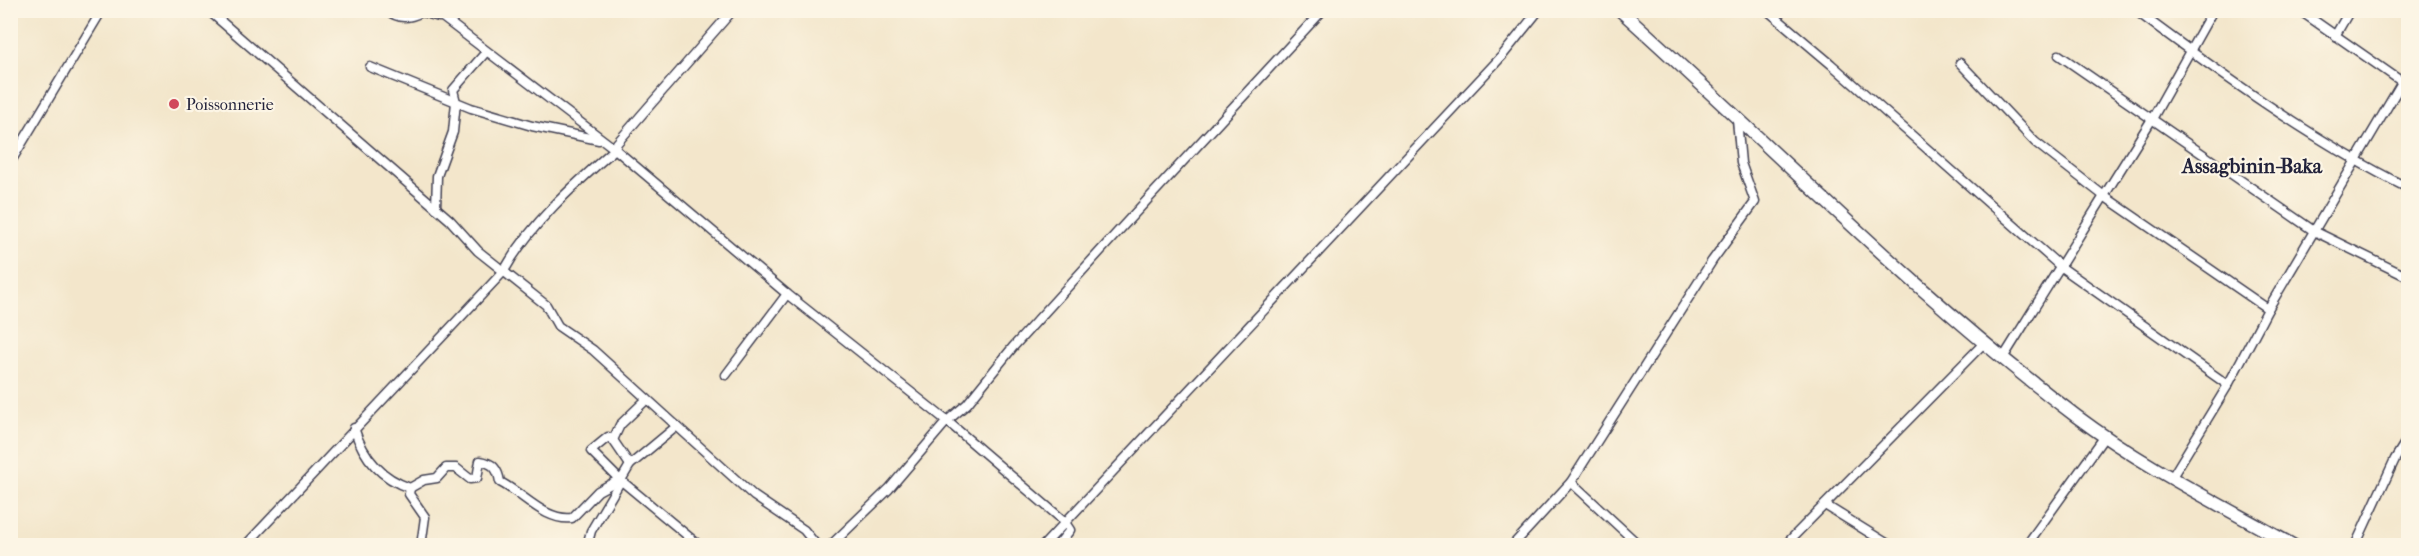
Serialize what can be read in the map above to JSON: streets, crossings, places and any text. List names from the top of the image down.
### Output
{
  "districts": ["Assagbinin-Baka"],
  "places": ["Poissonnerie"]
}
